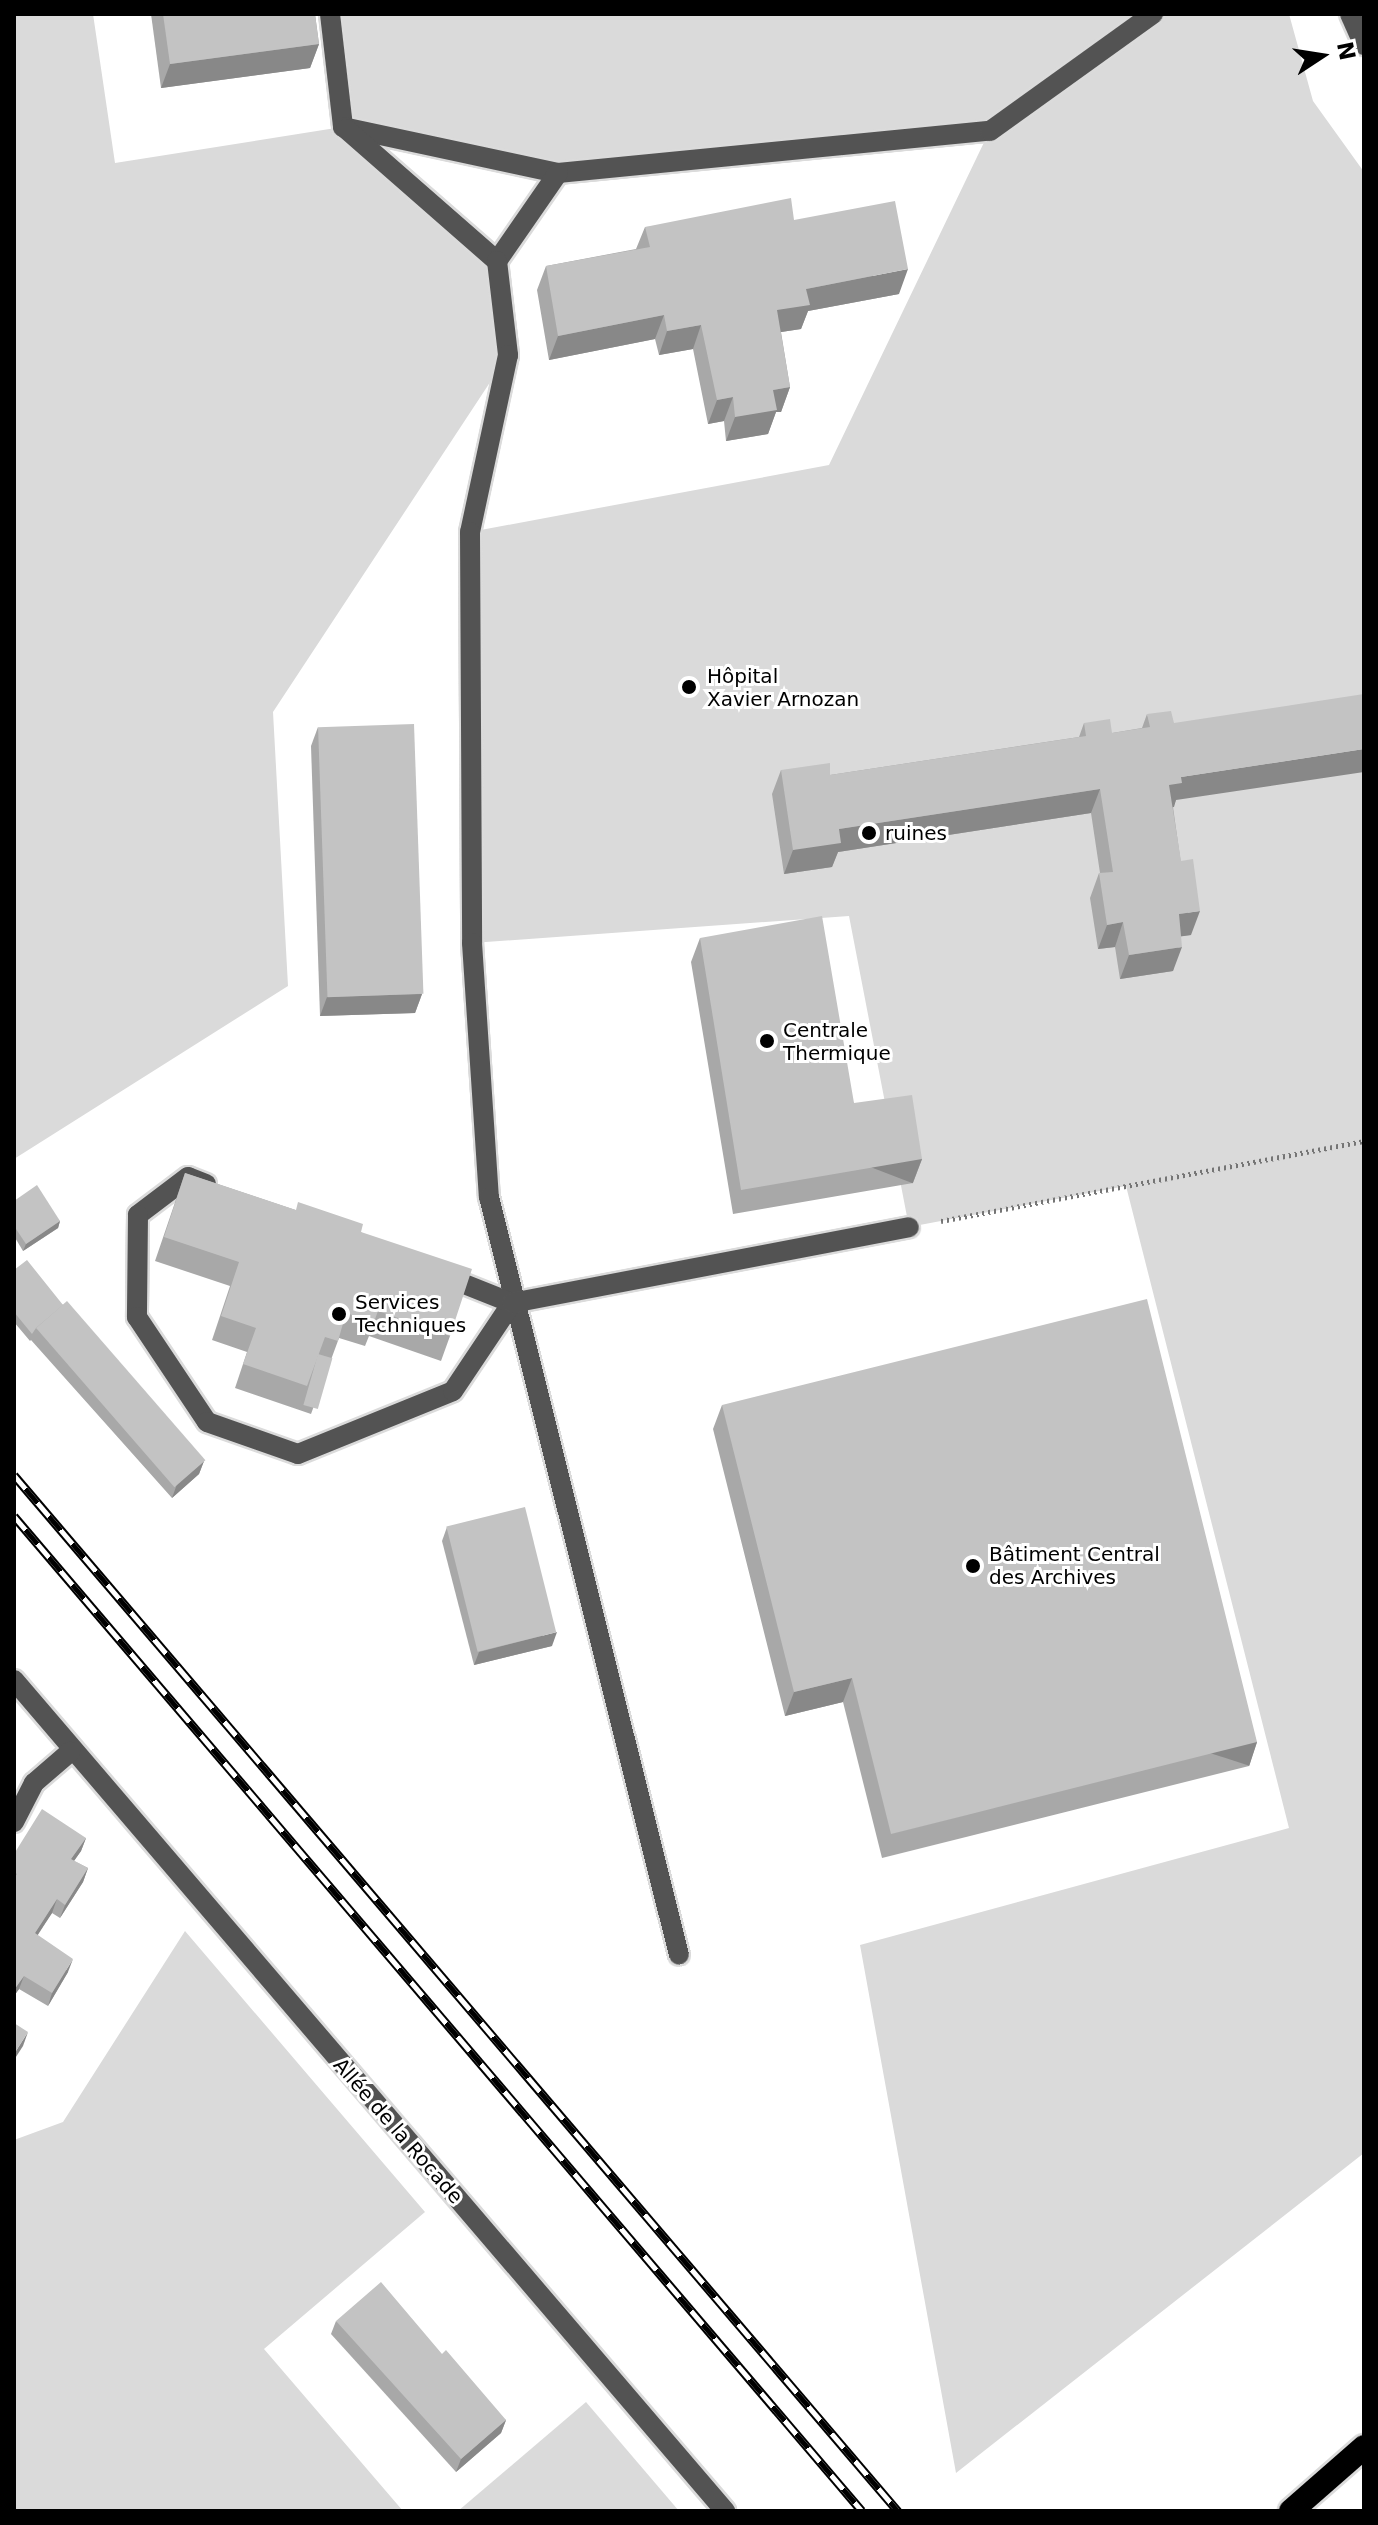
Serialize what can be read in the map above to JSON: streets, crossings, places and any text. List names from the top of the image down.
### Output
{
  "streets": {
    "street": ["Allée de la Rocade"]
  },
  "places": [
    "Hôpital Xavier Arnozan",
    "ruines",
    "Centrale Thermique",
    "Services Techniques",
    "Bâtiment Central des Archives"
  ],
  "north": "right"
}
